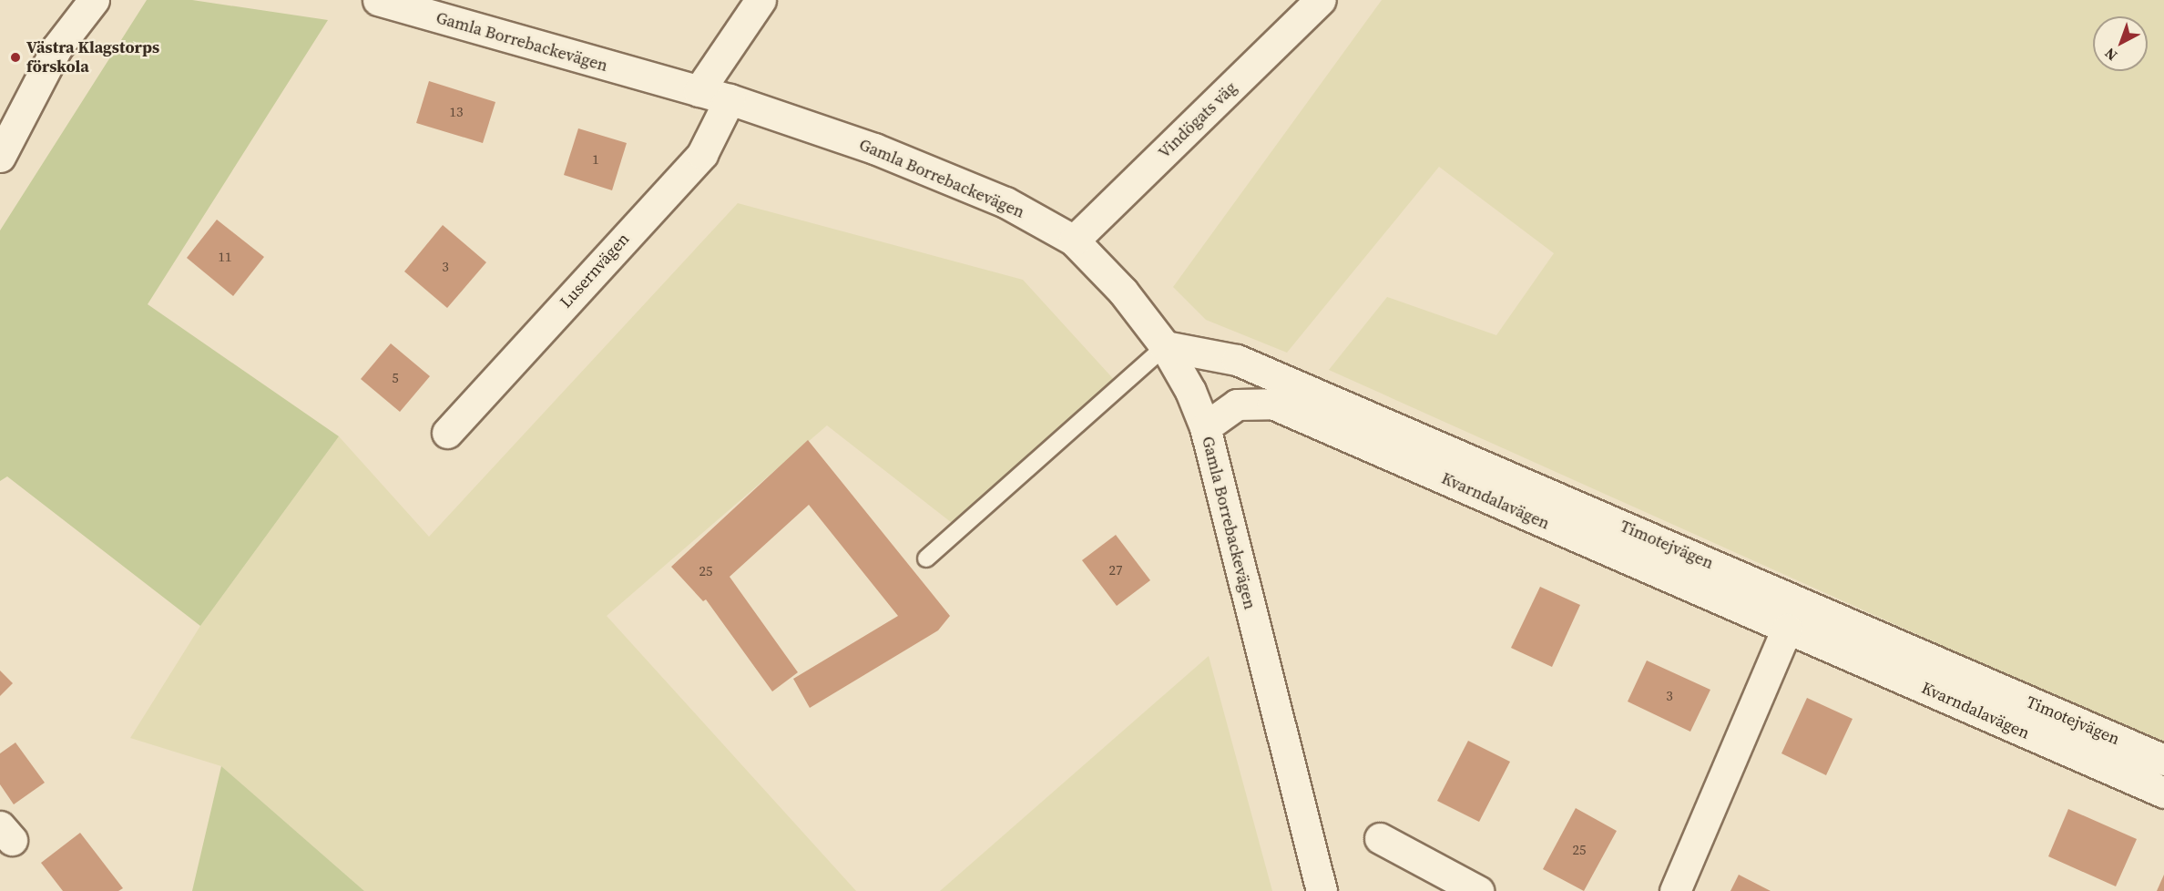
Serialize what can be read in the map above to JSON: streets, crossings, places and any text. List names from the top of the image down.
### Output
{
  "streets": {
    "street": [
      "Gamla Borrebackevägen",
      "Vindögats väg",
      "Lusernvägen",
      "Kvarndalavägen",
      "Timotejvägen"
    ]
  },
  "crossings": [
    ["Gamla Borrebackevägen", "Vindögats väg"],
    ["Gamla Borrebackevägen", "Lusernvägen"],
    ["Gamla Borrebackevägen", "Kvarndalavägen"],
    ["Gamla Borrebackevägen", "Timotejvägen"]
  ],
  "places": ["Västra Klagstorps förskola"],
  "house_numbers": [
    "13",
    "1",
    "11",
    "3",
    "5",
    "27",
    "25",
    "3",
    "25"
  ],
  "north": "bottom left"
}
